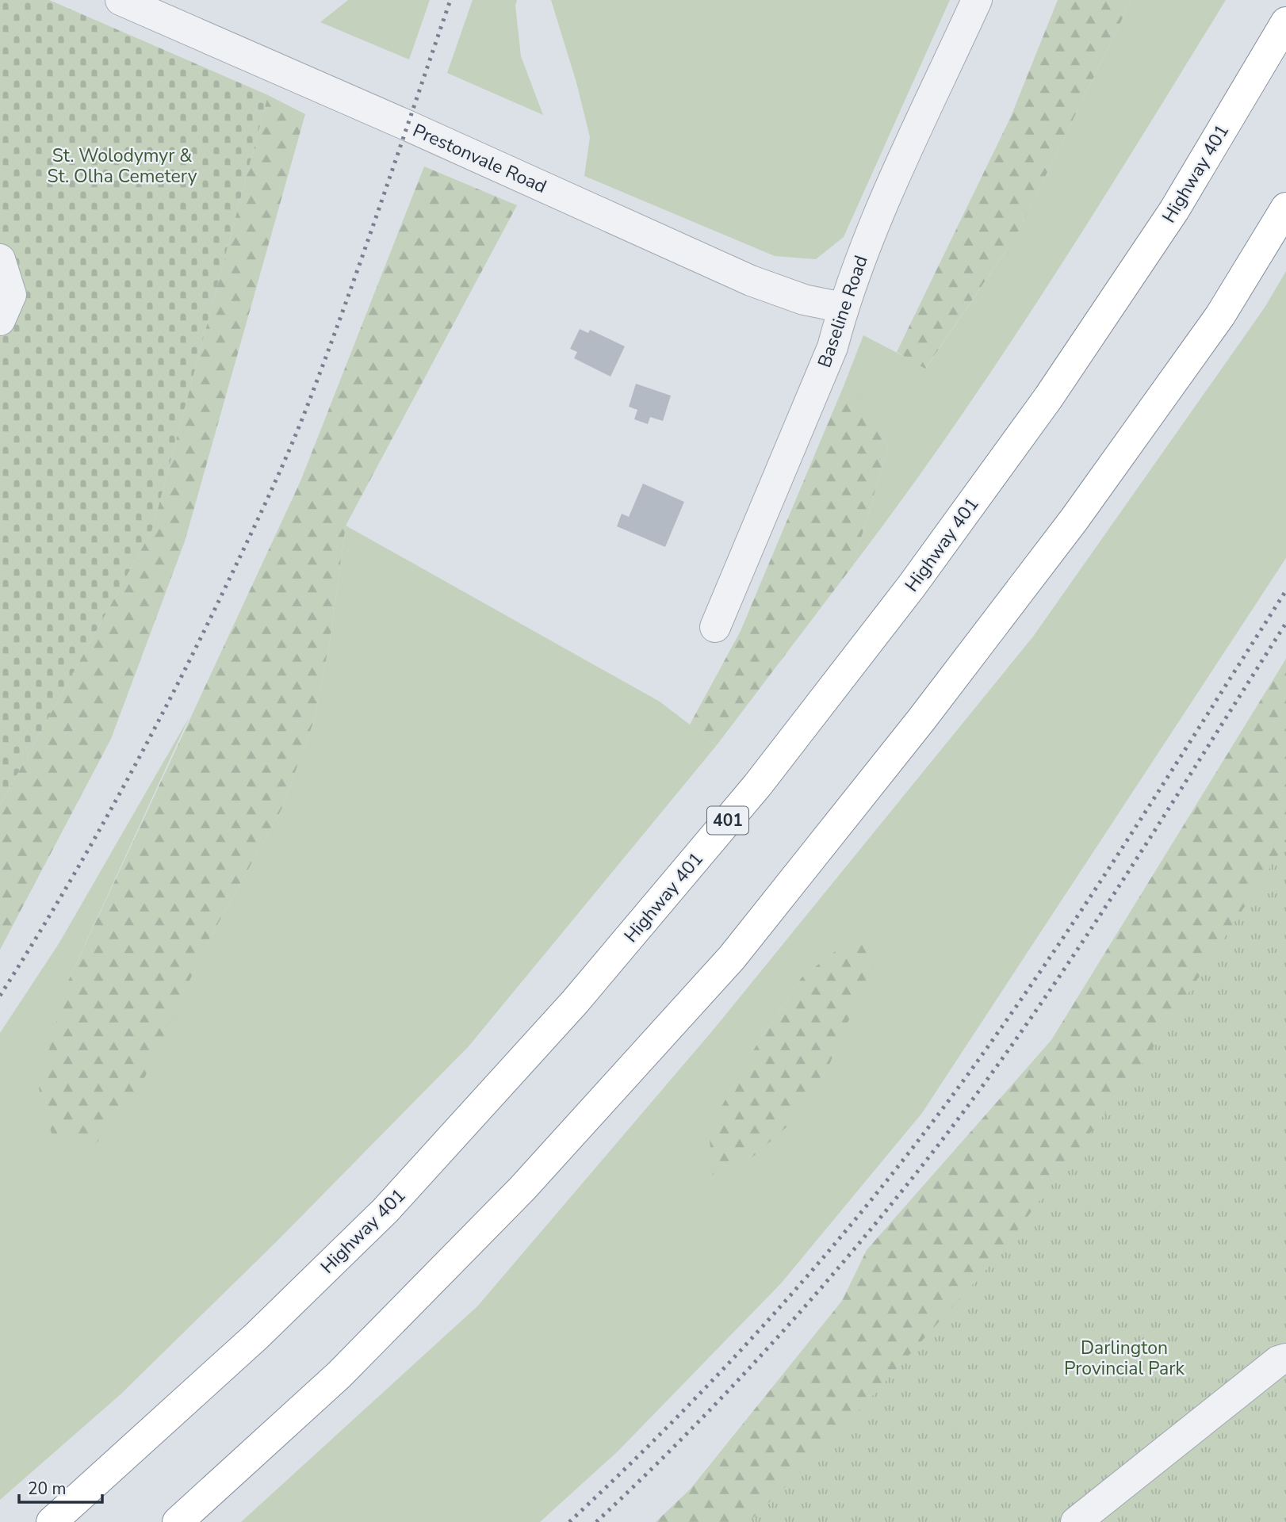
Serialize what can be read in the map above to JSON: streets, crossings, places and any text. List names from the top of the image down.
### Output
{
  "streets": {
    "highway": ["Highway 401", "401"],
    "street": ["Prestonvale Road", "Baseline Road"]
  },
  "crossings": [
    ["Prestonvale Road", "Baseline Road"]
  ],
  "parks": ["St. Wolodymyr & St. Olha Cemetery", "Darlington Provincial Park"],
  "scale_bar": "20 m"
}
